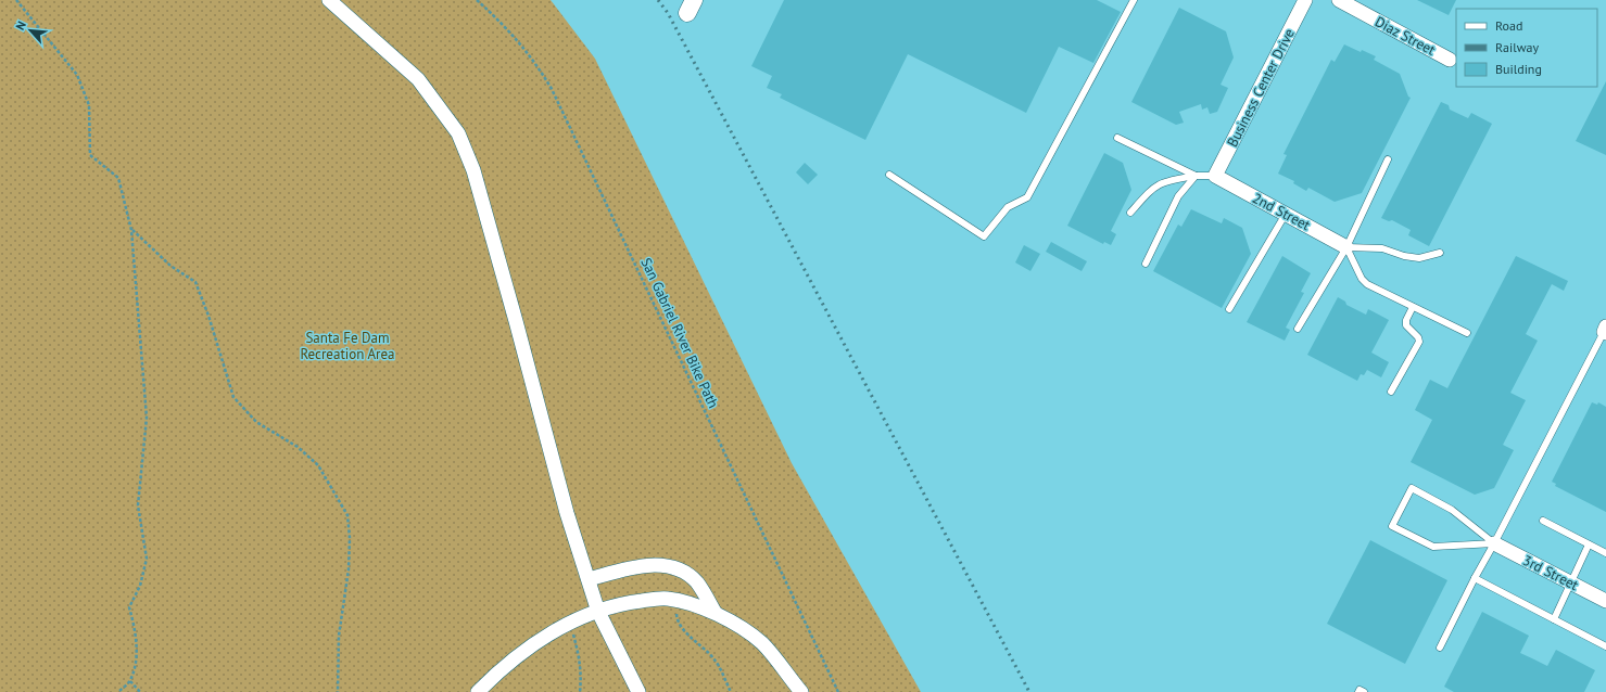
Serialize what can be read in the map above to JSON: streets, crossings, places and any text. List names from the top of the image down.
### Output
{
  "streets": {
    "street": [
      "Diaz Street",
      "Business Center Drive",
      "2nd Street",
      "3rd Street"
    ],
    "path": ["San Gabriel River Bike Path"]
  },
  "crossings": [
    ["Business Center Drive", "2nd Street"]
  ],
  "parks": ["Santa Fe Dam Recreation Area"],
  "legend": ["Road", "Railway", "Building"],
  "north": "top left"
}
